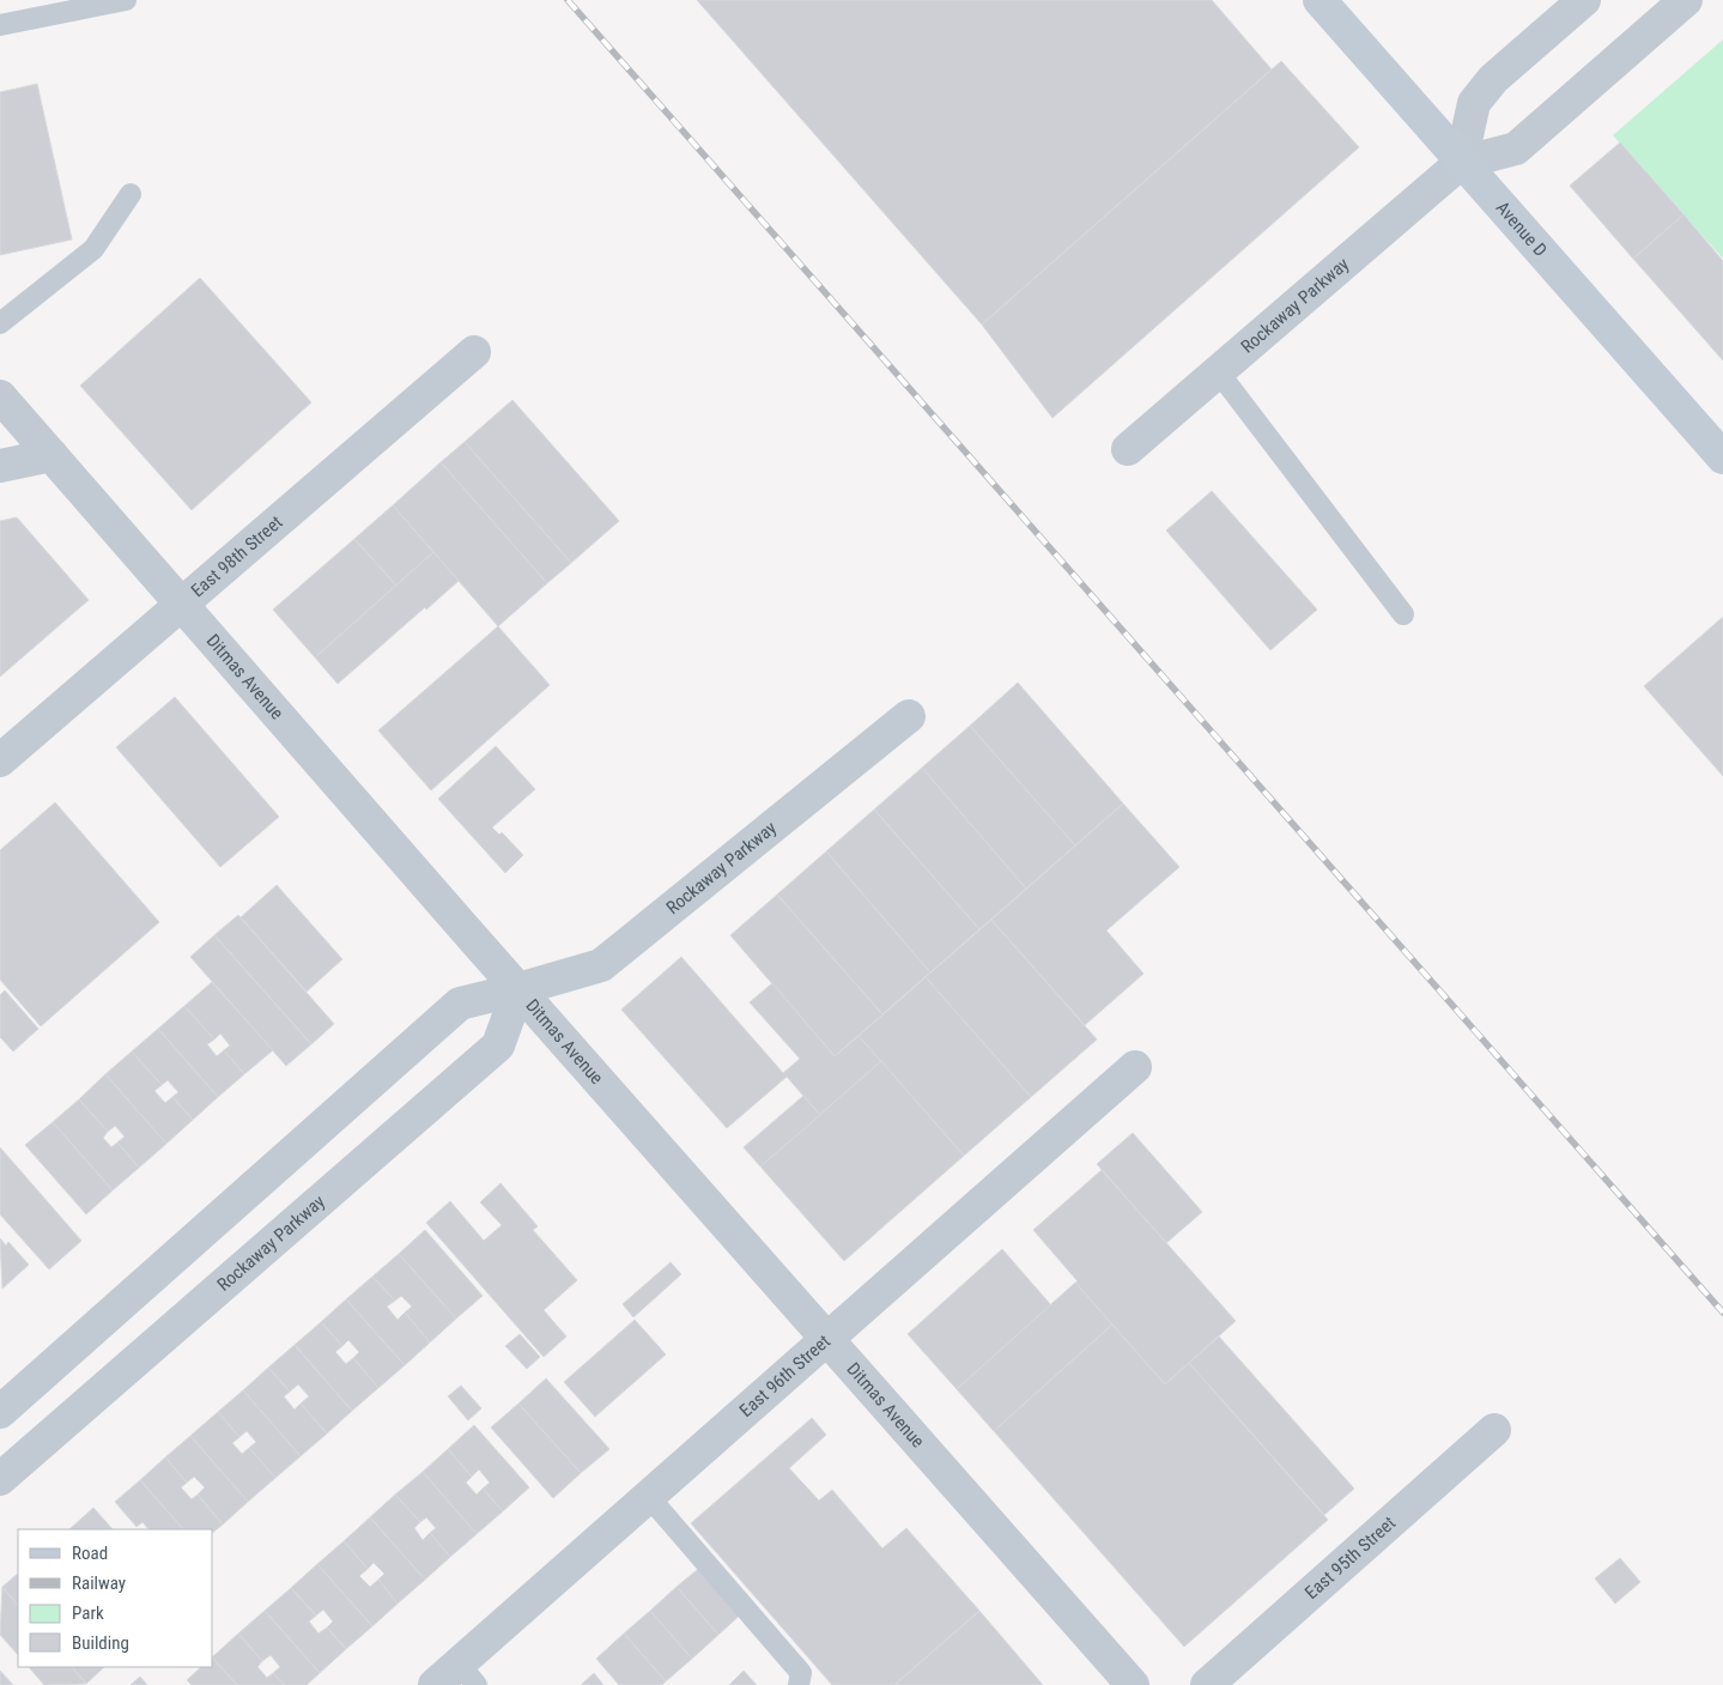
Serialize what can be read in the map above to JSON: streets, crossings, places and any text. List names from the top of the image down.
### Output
{
  "streets": {
    "main road": ["Avenue D"],
    "street": [
      "Rockaway Parkway",
      "East 98th Street",
      "Ditmas Avenue",
      "East 96th Street",
      "East 95th Street"
    ]
  },
  "crossings": [
    ["Avenue D", "Rockaway Parkway"],
    ["Rockaway Parkway", "Ditmas Avenue"],
    ["East 98th Street", "Ditmas Avenue"],
    ["Ditmas Avenue", "East 96th Street"]
  ],
  "legend": [
    "Road",
    "Railway",
    "Park",
    "Building"
  ]
}
